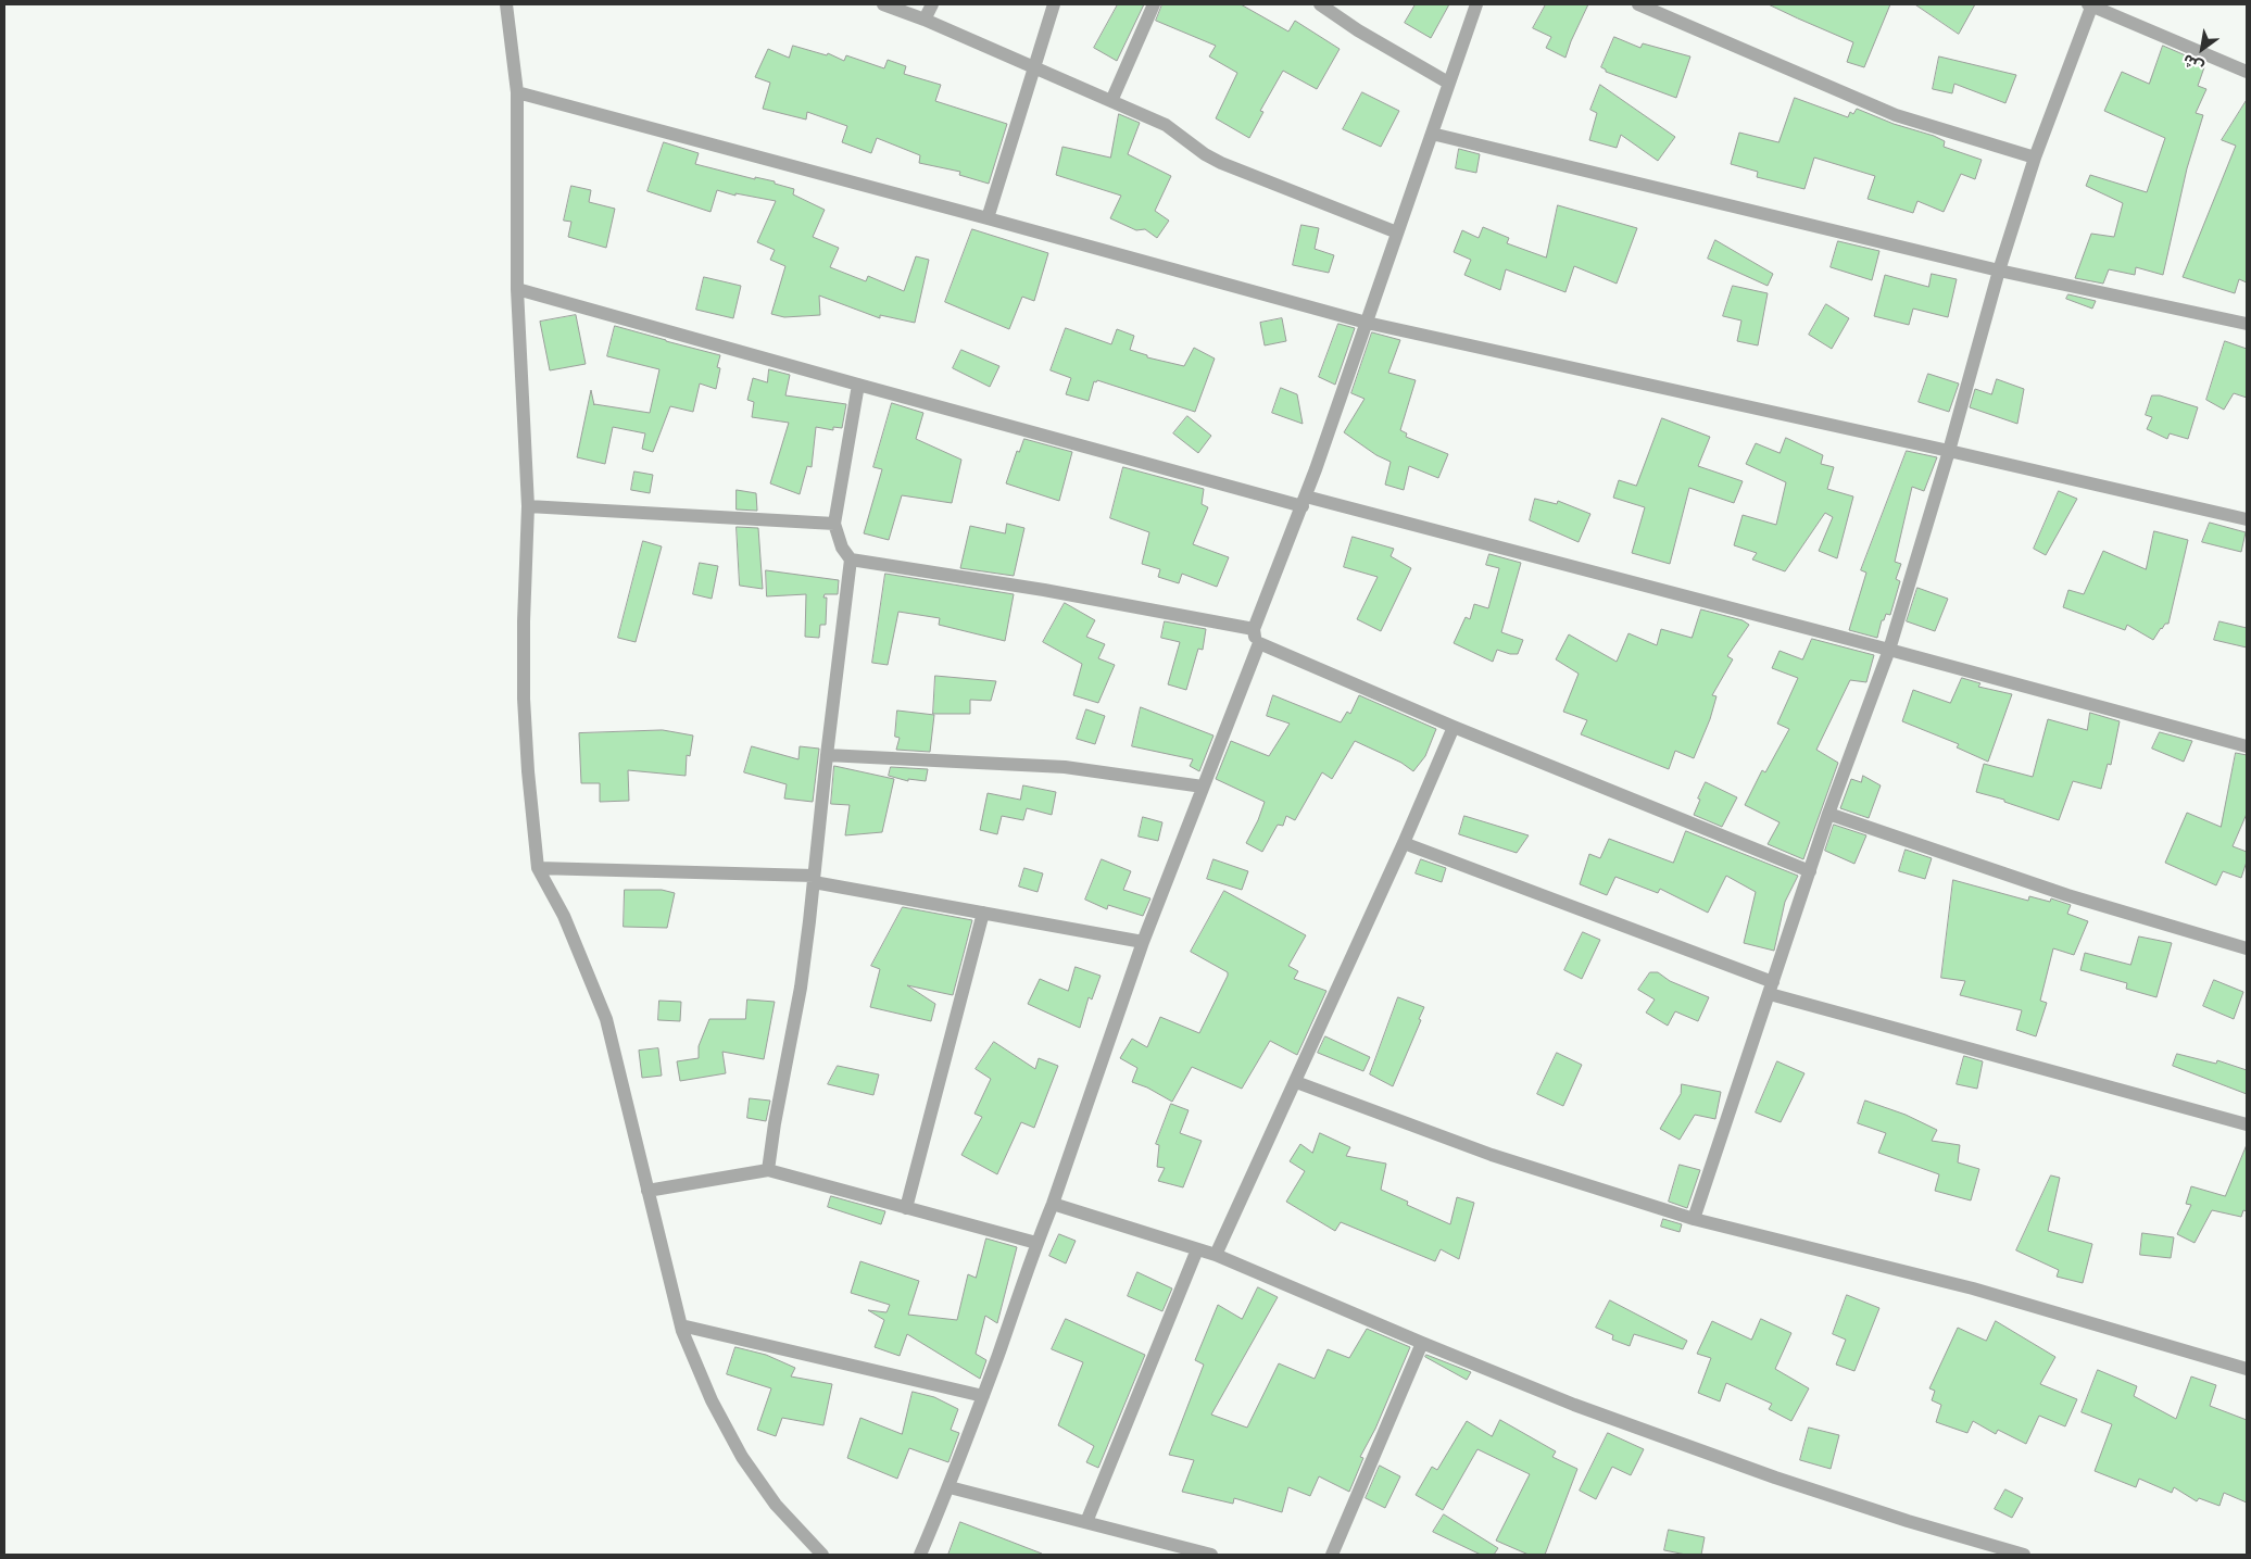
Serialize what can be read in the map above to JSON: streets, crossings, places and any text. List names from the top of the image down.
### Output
{
  "north": "bottom left"
}
